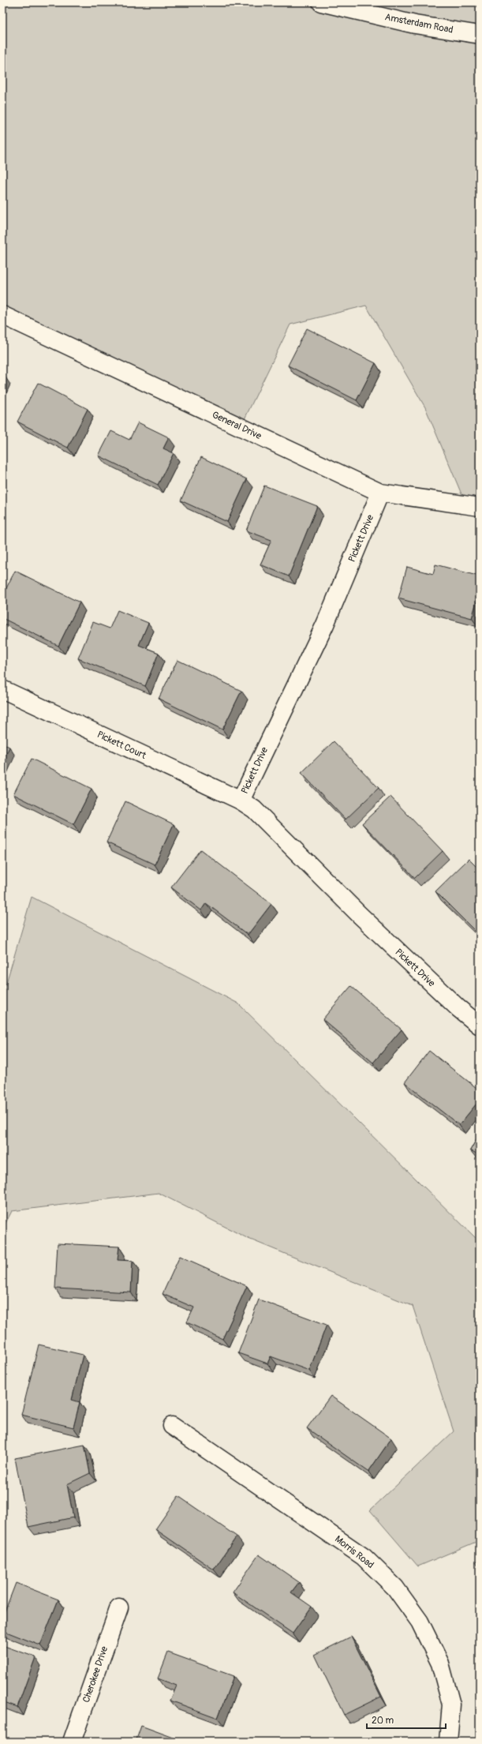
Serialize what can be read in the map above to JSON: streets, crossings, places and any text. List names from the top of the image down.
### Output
{
  "streets": {
    "street": [
      "Amsterdam Road",
      "General Drive",
      "Pickett Drive",
      "Pickett Court",
      "Morris Road",
      "Cherokee Drive"
    ]
  },
  "crossings": [
    ["General Drive", "Pickett Drive"],
    ["Pickett Drive", "Pickett Court"]
  ],
  "scale_bar": "20 m"
}
